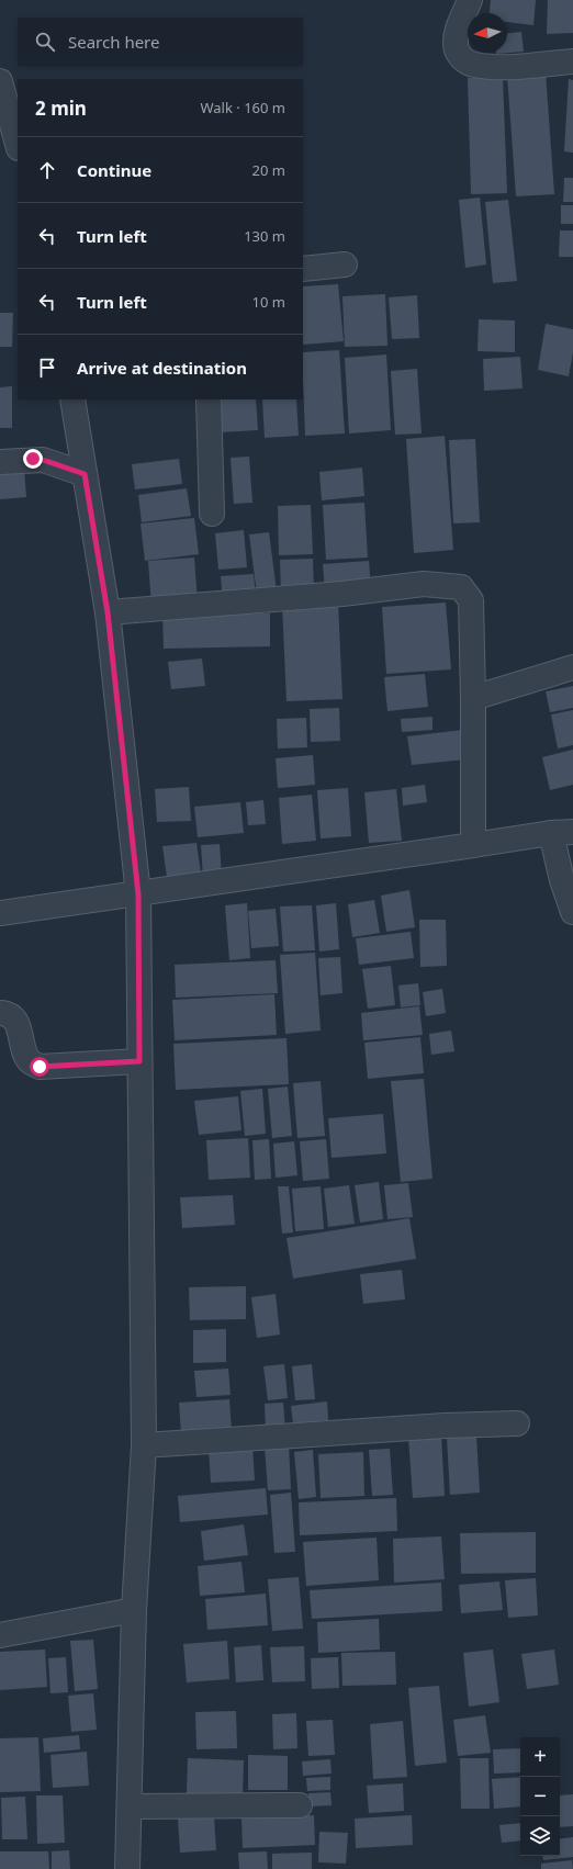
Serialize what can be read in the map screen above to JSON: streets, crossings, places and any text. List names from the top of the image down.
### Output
{
  "north": "left",
  "page": {
    "search": "Search here",
    "heading": ["2 min", "Walk · 160 m"],
    "list": [
      ["Continue", "20 m"],
      ["Turn left", "130 m"],
      ["Turn left", "10 m"],
      "Arrive at destination"
    ],
    "map_buttons": ["+", "−"]
  }
}
